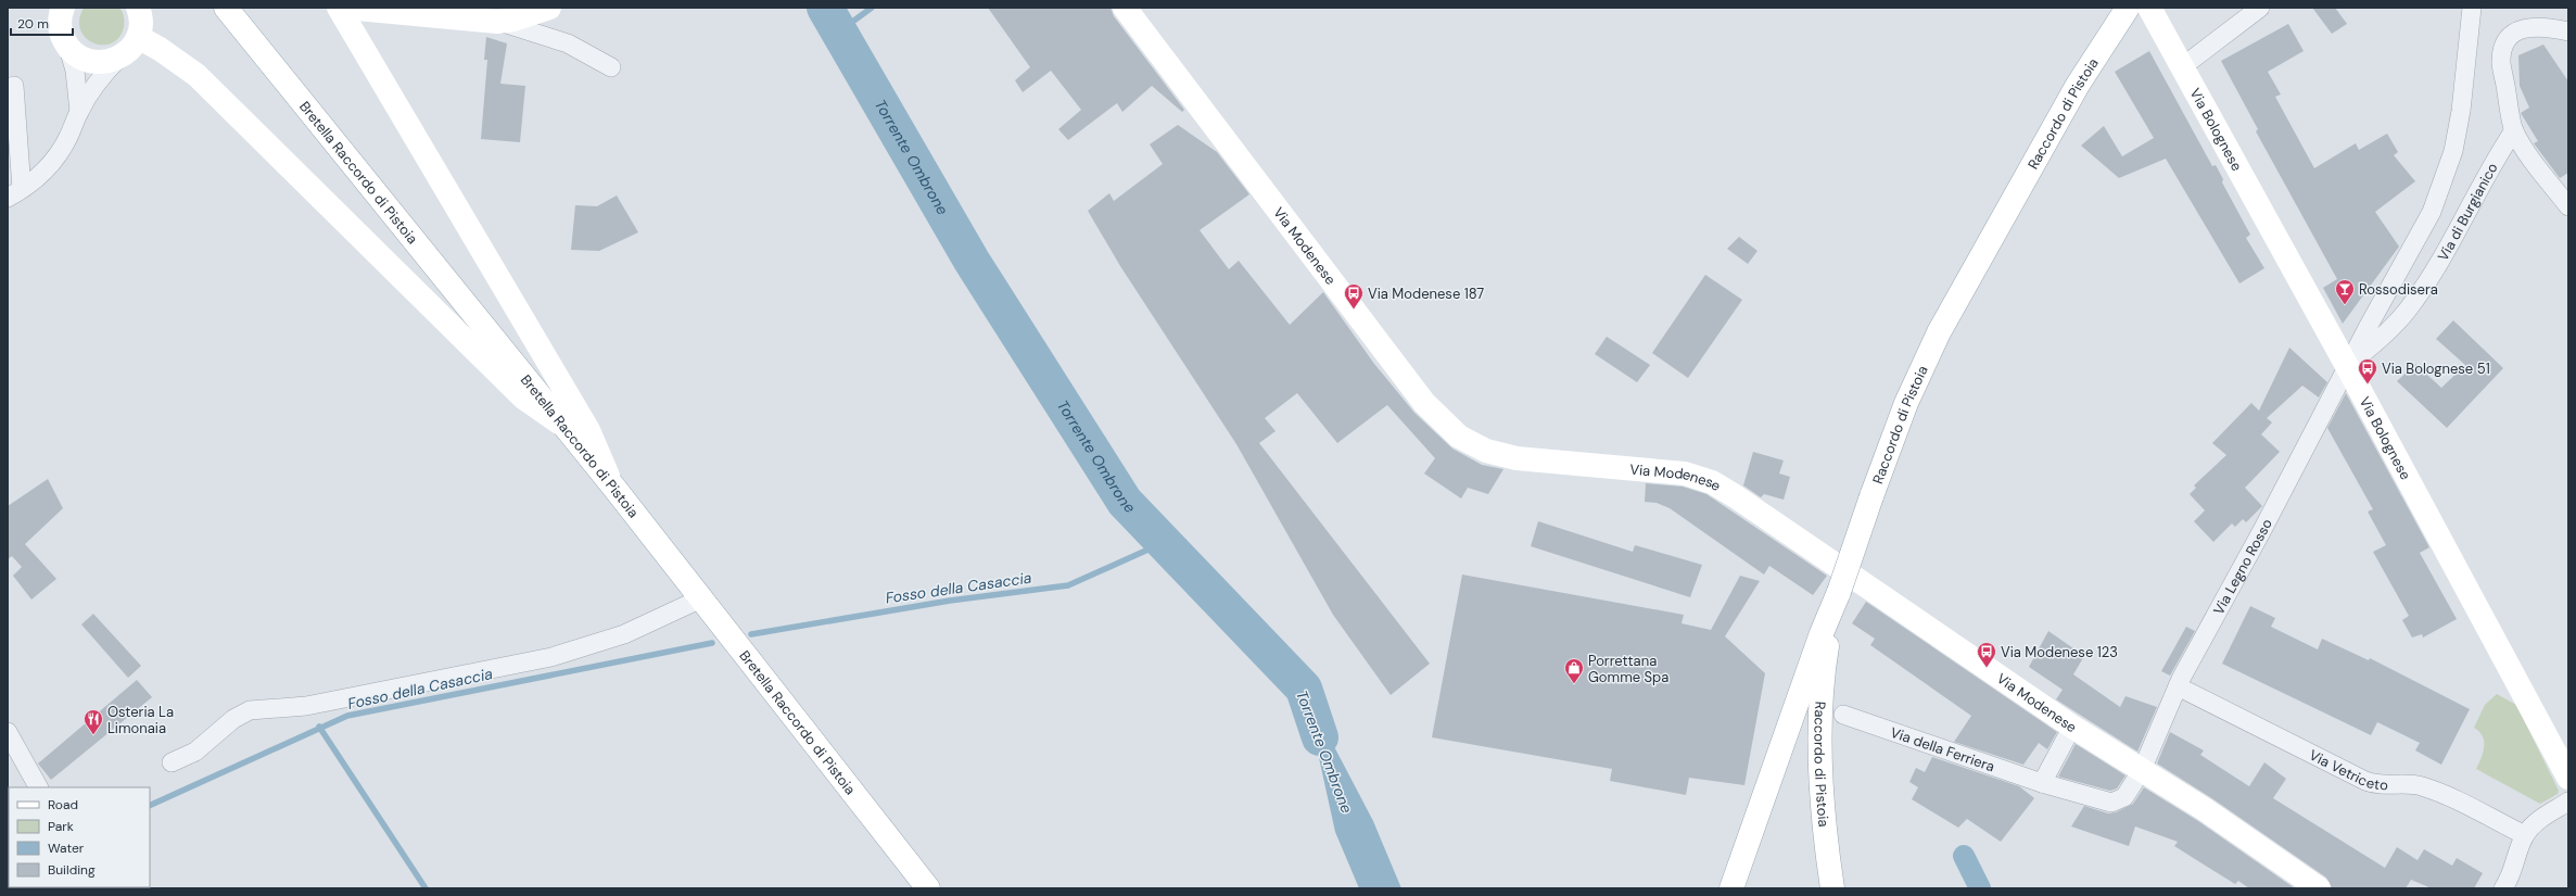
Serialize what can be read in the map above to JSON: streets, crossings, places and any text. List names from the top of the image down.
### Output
{
  "streets": {
    "main road": [
      "Raccordo di Pistoia",
      "Via Bolognese",
      "Bretella Raccordo di Pistoia",
      "Via Modenese"
    ],
    "street": [
      "Via di Burgianico",
      "Via Legno Rosso",
      "Via della Ferriera",
      "Via Vetriceto"
    ]
  },
  "crossings": [
    ["Via Bolognese", "Via di Burgianico"],
    ["Via Bolognese", "Via Legno Rosso"],
    ["Via di Burgianico", "Via Legno Rosso"],
    ["Via Modenese", "Via Legno Rosso"],
    ["Via Modenese", "Via della Ferriera"],
    ["Via Legno Rosso", "Via della Ferriera"],
    ["Via Legno Rosso", "Via Vetriceto"]
  ],
  "water": ["Torrente Ombrone", "Fosso della Casaccia"],
  "places": {
    "bar": ["Rossodisera"],
    "bus stop": ["Via Modenese 187", "Via Bolognese 51", "Via Modenese 123"],
    "shop": ["Porrettana Gomme Spa"],
    "restaurant": ["Osteria La Limonaia"]
  },
  "legend": [
    "Road",
    "Park",
    "Water",
    "Building"
  ],
  "scale_bar": "20 m"
}
